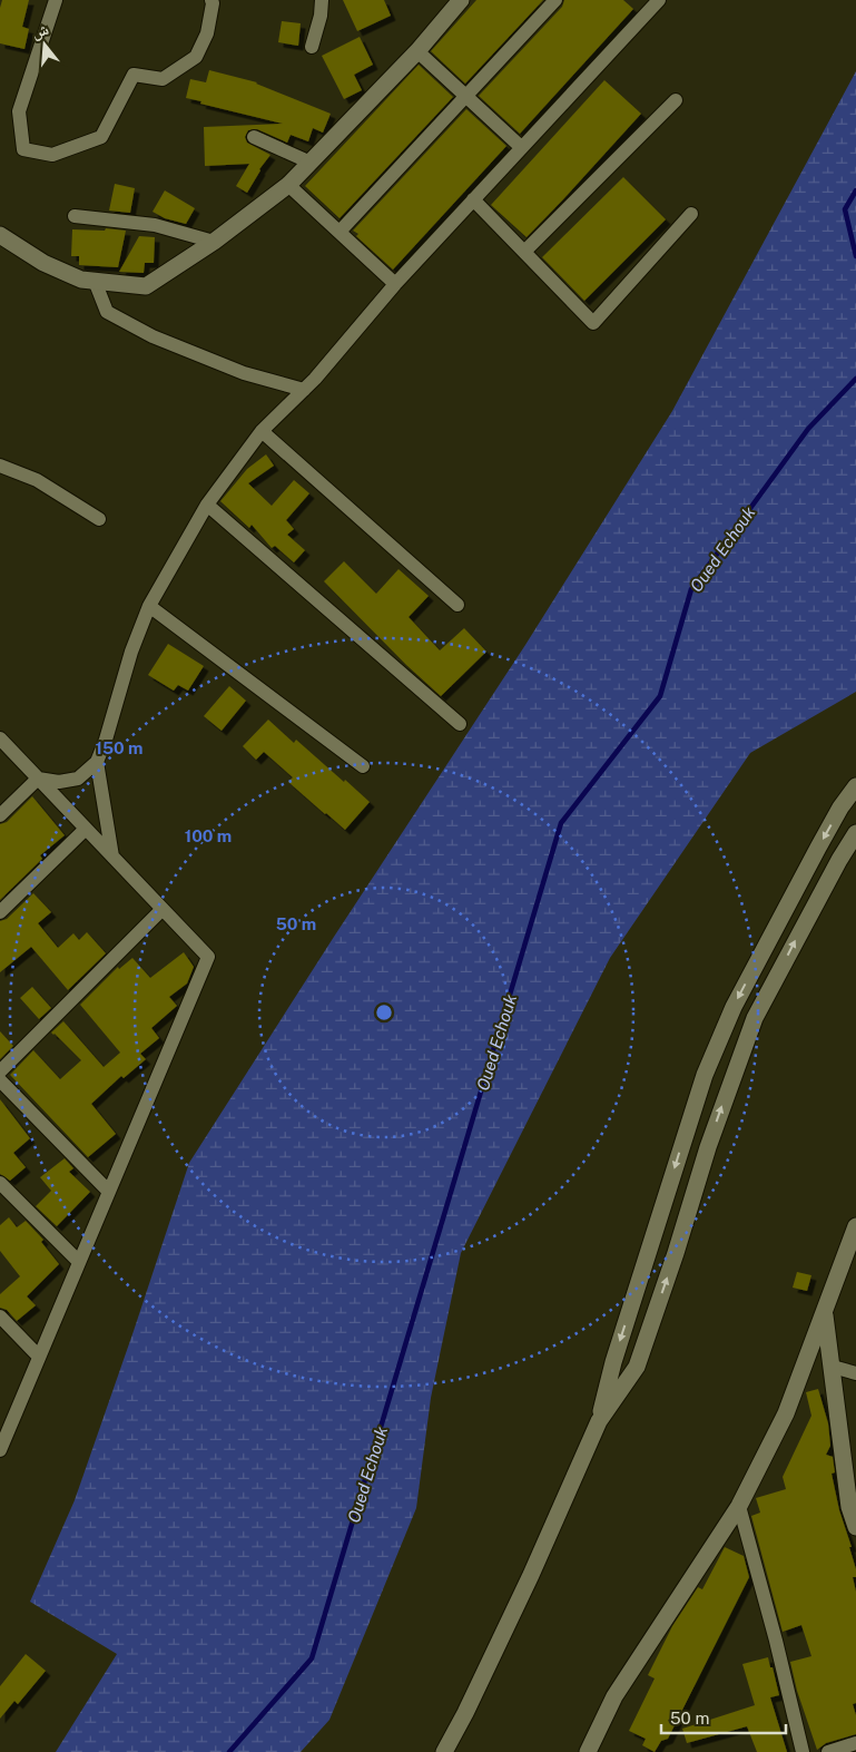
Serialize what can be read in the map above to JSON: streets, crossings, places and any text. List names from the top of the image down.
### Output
{
  "water": ["Oued Echouk"],
  "scale_bar": "50 m",
  "north": "top",
  "rings": ["150 m", "100 m", "50 m"]
}
